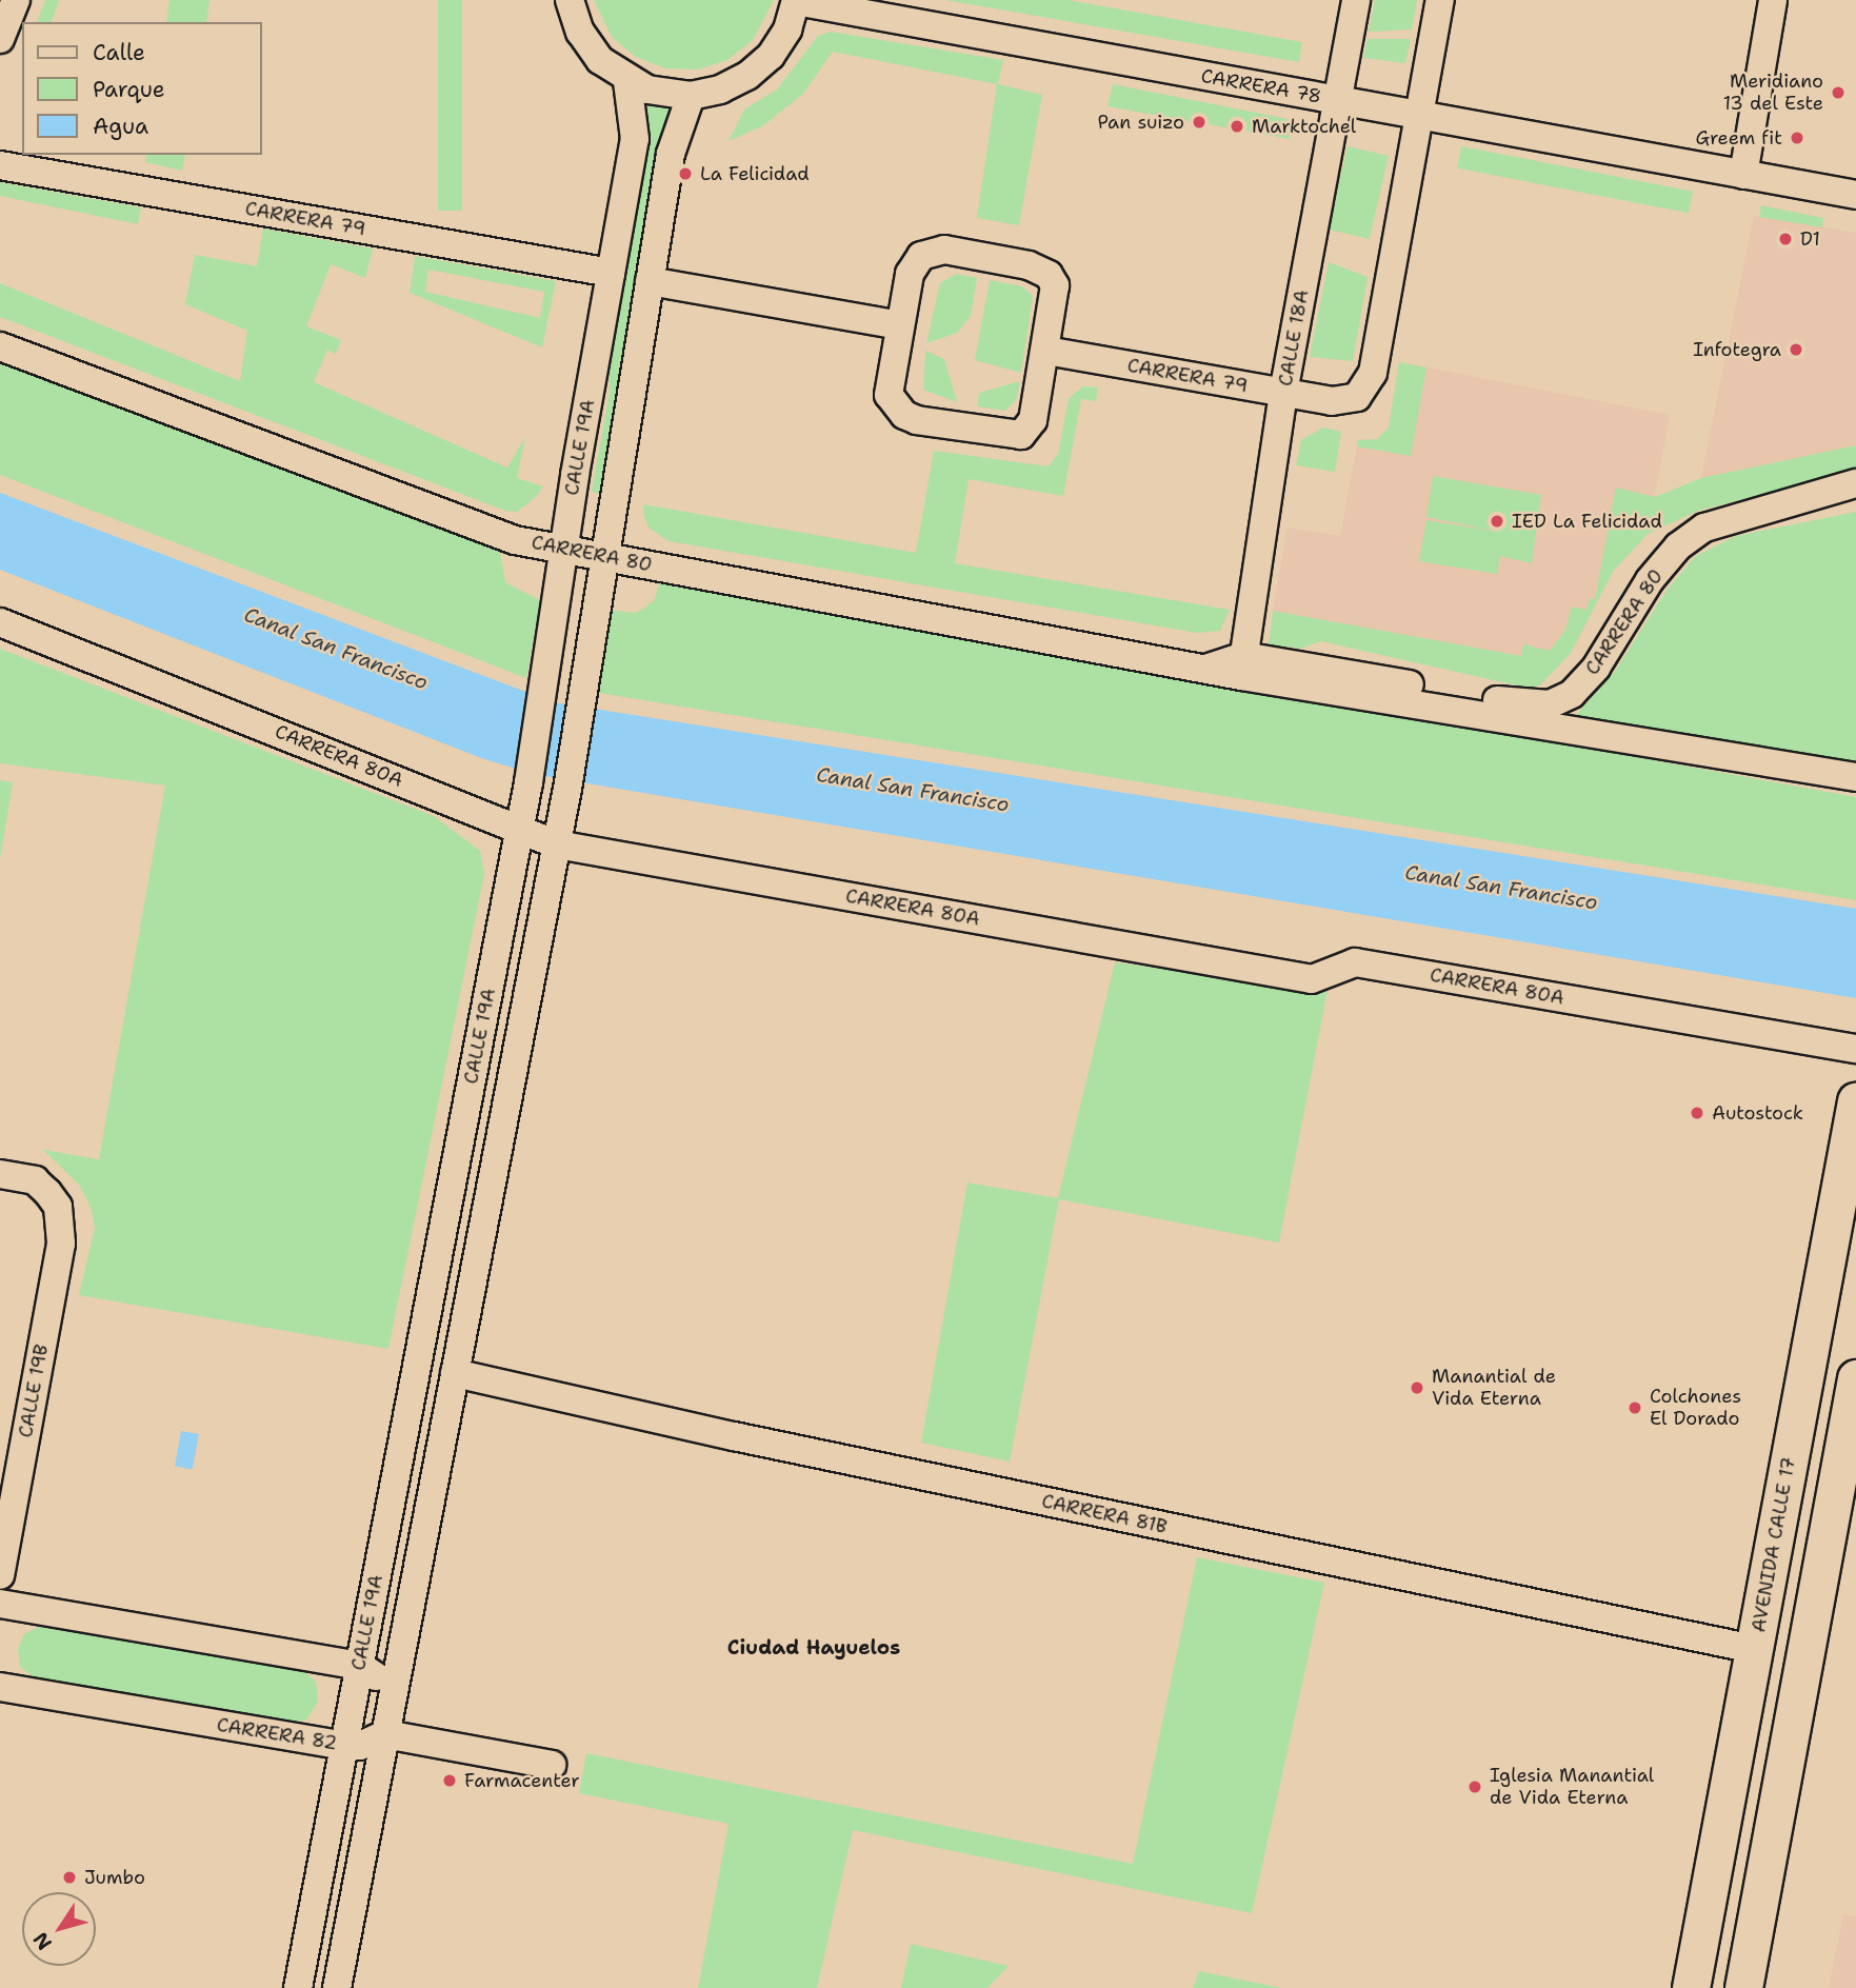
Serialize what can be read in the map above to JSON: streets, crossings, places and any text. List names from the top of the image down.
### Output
{
  "streets": {
    "main road": ["AVENIDA CALLE 17"],
    "street": [
      "CARRERA 78",
      "CARRERA 79",
      "CALLE 18A",
      "CALLE 19A",
      "CARRERA 80",
      "CARRERA 80A",
      "CALLE 19B",
      "CARRERA 81B",
      "CARRERA 82"
    ]
  },
  "crossings": [
    ["CARRERA 78", "CARRERA 79"],
    ["CARRERA 78", "CALLE 18A"],
    ["CARRERA 79", "CALLE 18A"],
    ["CARRERA 79", "CALLE 19A"],
    ["CALLE 18A", "CARRERA 80"],
    ["CALLE 19A", "CARRERA 80"],
    ["CALLE 19A", "CARRERA 80A"],
    ["CALLE 19A", "CARRERA 81B"],
    ["CALLE 19A", "CARRERA 82"],
    ["CARRERA 81B", "AVENIDA CALLE 17"]
  ],
  "districts": ["Ciudad Hayuelos"],
  "water": ["Canal San Francisco"],
  "places": [
    "Meridiano 13 del Este",
    "Pan suizo",
    "Marktochel",
    "Greem fit",
    "La Felicidad",
    "D1",
    "Infotegra",
    "IED La Felicidad",
    "Autostock",
    "Manantial de Vida Eterna",
    "Colchones El Dorado",
    "Farmacenter",
    "Iglesia Manantial de Vida Eterna",
    "Jumbo"
  ],
  "legend": ["Calle", "Parque", "Agua"],
  "north": "bottom left"
}
